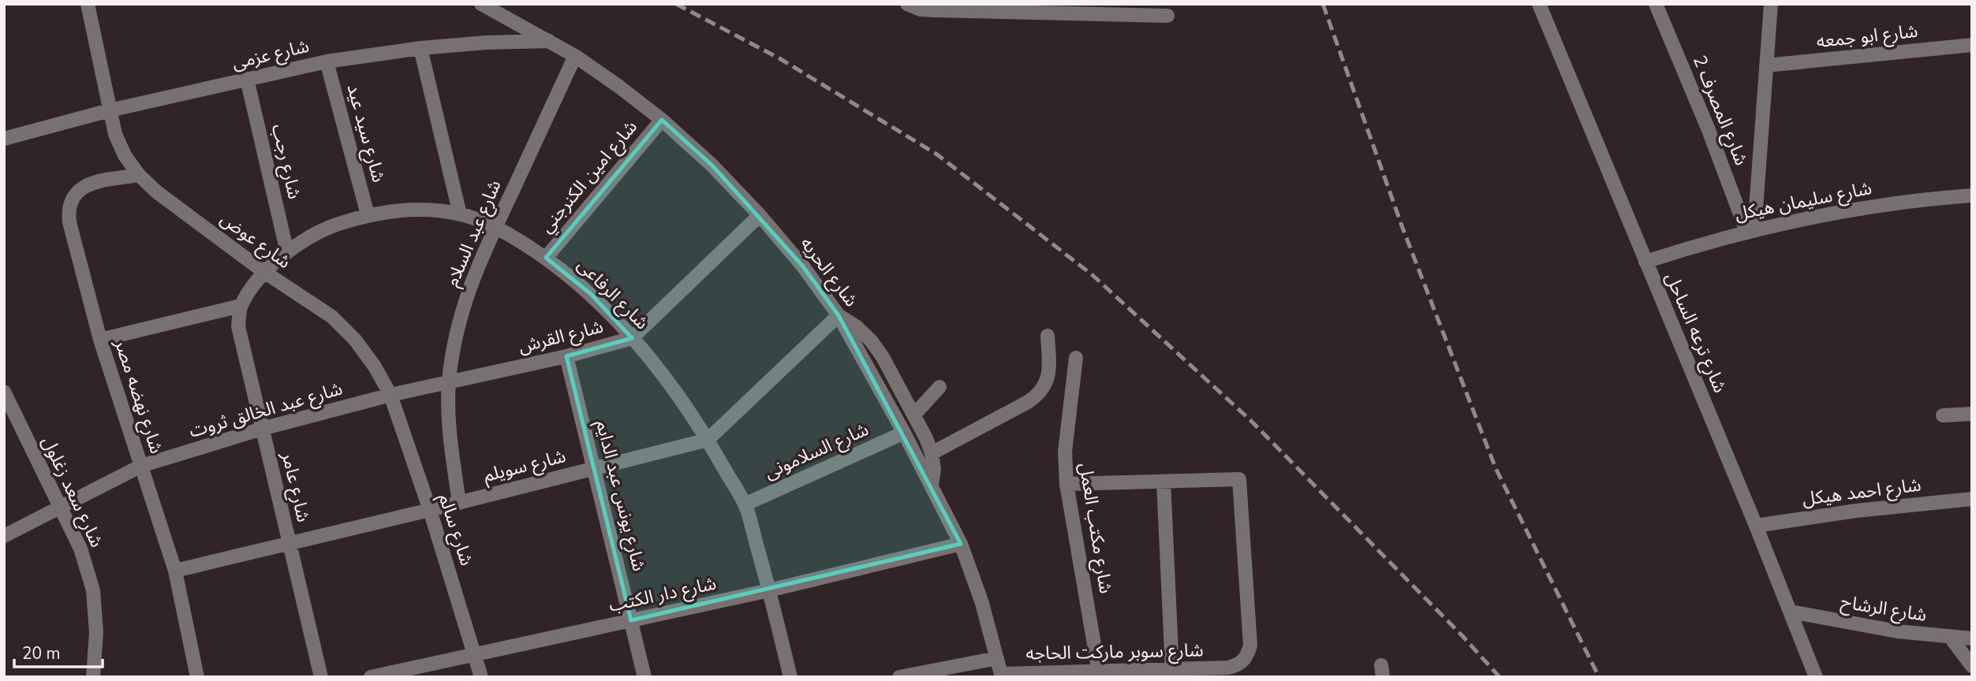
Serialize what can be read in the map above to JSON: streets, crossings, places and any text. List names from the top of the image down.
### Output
{
  "streets": {
    "street": [
      "شارع ابو جمعه",
      "شارع عزمى",
      "شارع المصرف 2",
      "شارع سيد عيد",
      "شارع رجب",
      "شارع امين الكنرجني",
      "شارع سليمان هيكل",
      "شارع عبد السلام",
      "شارع عوض",
      "شارع الحريه",
      "شارع الرفاعى",
      "شارع ترعه الساحل",
      "شارع القرش",
      "شارع نهضه مصر",
      "شارع عبد الخالق ثروت",
      "شارع السلامونى",
      "شارع سويلم",
      "شارع عامر",
      "شارع سعد زغلول",
      "شارع احمد هيكل",
      "شارع يونس عبد الدايم",
      "شارع مكتب العمل",
      "شارع سالم",
      "شارع دار الكتب",
      "شارع الرشاح",
      "شارع سوبر ماركت الحاجه"
    ]
  },
  "crossings": [
    ["شارع عزمى", "شارع سيد عيد"],
    ["شارع عزمى", "شارع رجب"],
    ["شارع عزمى", "شارع عوض"],
    ["شارع عزمى", "شارع الحريه"],
    ["شارع المصرف 2", "شارع سليمان هيكل"],
    ["شارع سيد عيد", "شارع الرفاعى"],
    ["شارع رجب", "شارع الرفاعى"],
    ["شارع امين الكنرجني", "شارع الحريه"],
    ["شارع امين الكنرجني", "شارع الرفاعى"],
    ["شارع سليمان هيكل", "شارع ترعه الساحل"],
    ["شارع عبد السلام", "شارع الحريه"],
    ["شارع عبد السلام", "شارع الرفاعى"],
    ["شارع عبد السلام", "شارع القرش"],
    ["شارع عبد السلام", "شارع سويلم"],
    ["شارع عوض", "شارع الرفاعى"],
    ["شارع عوض", "شارع القرش"],
    ["شارع عوض", "شارع نهضه مصر"],
    ["شارع عوض", "شارع عبد الخالق ثروت"],
    ["شارع عوض", "شارع سالم"],
    ["شارع الحريه", "شارع القرش"],
    ["شارع الحريه", "شارع السلامونى"],
    ["شارع الحريه", "شارع سويلم"],
    ["شارع الحريه", "شارع دار الكتب"],
    ["شارع الحريه", "شارع سوبر ماركت الحاجه"],
    ["شارع الرفاعى", "شارع القرش"],
    ["شارع الرفاعى", "شارع السلامونى"],
    ["شارع الرفاعى", "شارع سويلم"],
    ["شارع الرفاعى", "شارع عامر"],
    ["شارع الرفاعى", "شارع دار الكتب"],
    ["شارع ترعه الساحل", "شارع احمد هيكل"],
    ["شارع ترعه الساحل", "شارع الرشاح"],
    ["شارع القرش", "شارع عبد الخالق ثروت"],
    ["شارع القرش", "شارع يونس عبد الدايم"],
    ["شارع القرش", "شارع سالم"],
    ["شارع نهضه مصر", "شارع عبد الخالق ثروت"],
    ["شارع نهضه مصر", "شارع سويلم"],
    ["شارع عبد الخالق ثروت", "شارع عامر"],
    ["شارع عبد الخالق ثروت", "شارع سعد زغلول"],
    ["شارع عبد الخالق ثروت", "شارع سالم"],
    ["شارع سويلم", "شارع عامر"],
    ["شارع سويلم", "شارع يونس عبد الدايم"],
    ["شارع سويلم", "شارع سالم"],
    ["شارع يونس عبد الدايم", "شارع دار الكتب"],
    ["شارع مكتب العمل", "شارع سوبر ماركت الحاجه"],
    ["شارع سالم", "شارع دار الكتب"]
  ],
  "scale_bar": "20 m"
}
